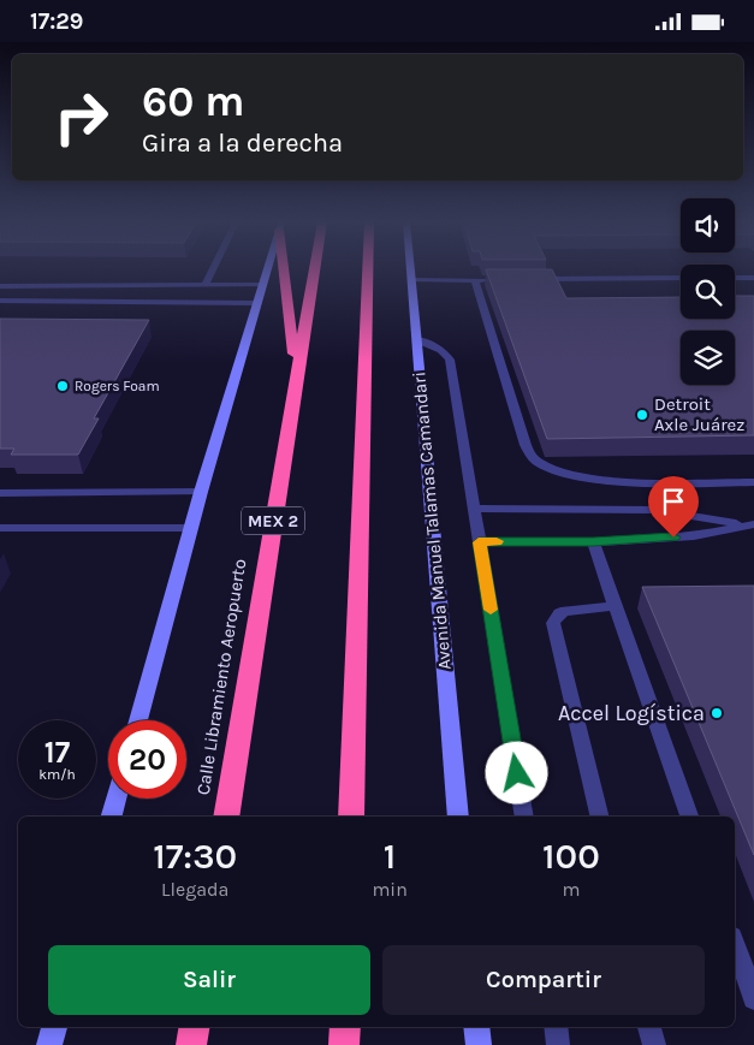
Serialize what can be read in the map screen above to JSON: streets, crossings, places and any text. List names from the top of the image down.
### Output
{
  "streets": {
    "highway": ["MEX 2", "Calle Libramiento Aeropuerto"],
    "main road": ["Avenida Manuel Talamas Camandari"]
  },
  "places": ["Rogers Foam", "Detroit Axle Juárez", "Accel Logística"],
  "page": {
    "status": "17:29",
    "turn": ["60 m", "Gira a la derecha"],
    "speed": "17 km/h",
    "limit": "20",
    "eta": [
      "17:30",
      "Llegada",
      "1",
      "min",
      "100",
      "m"
    ],
    "buttons": ["Salir", "Compartir"]
  }
}
